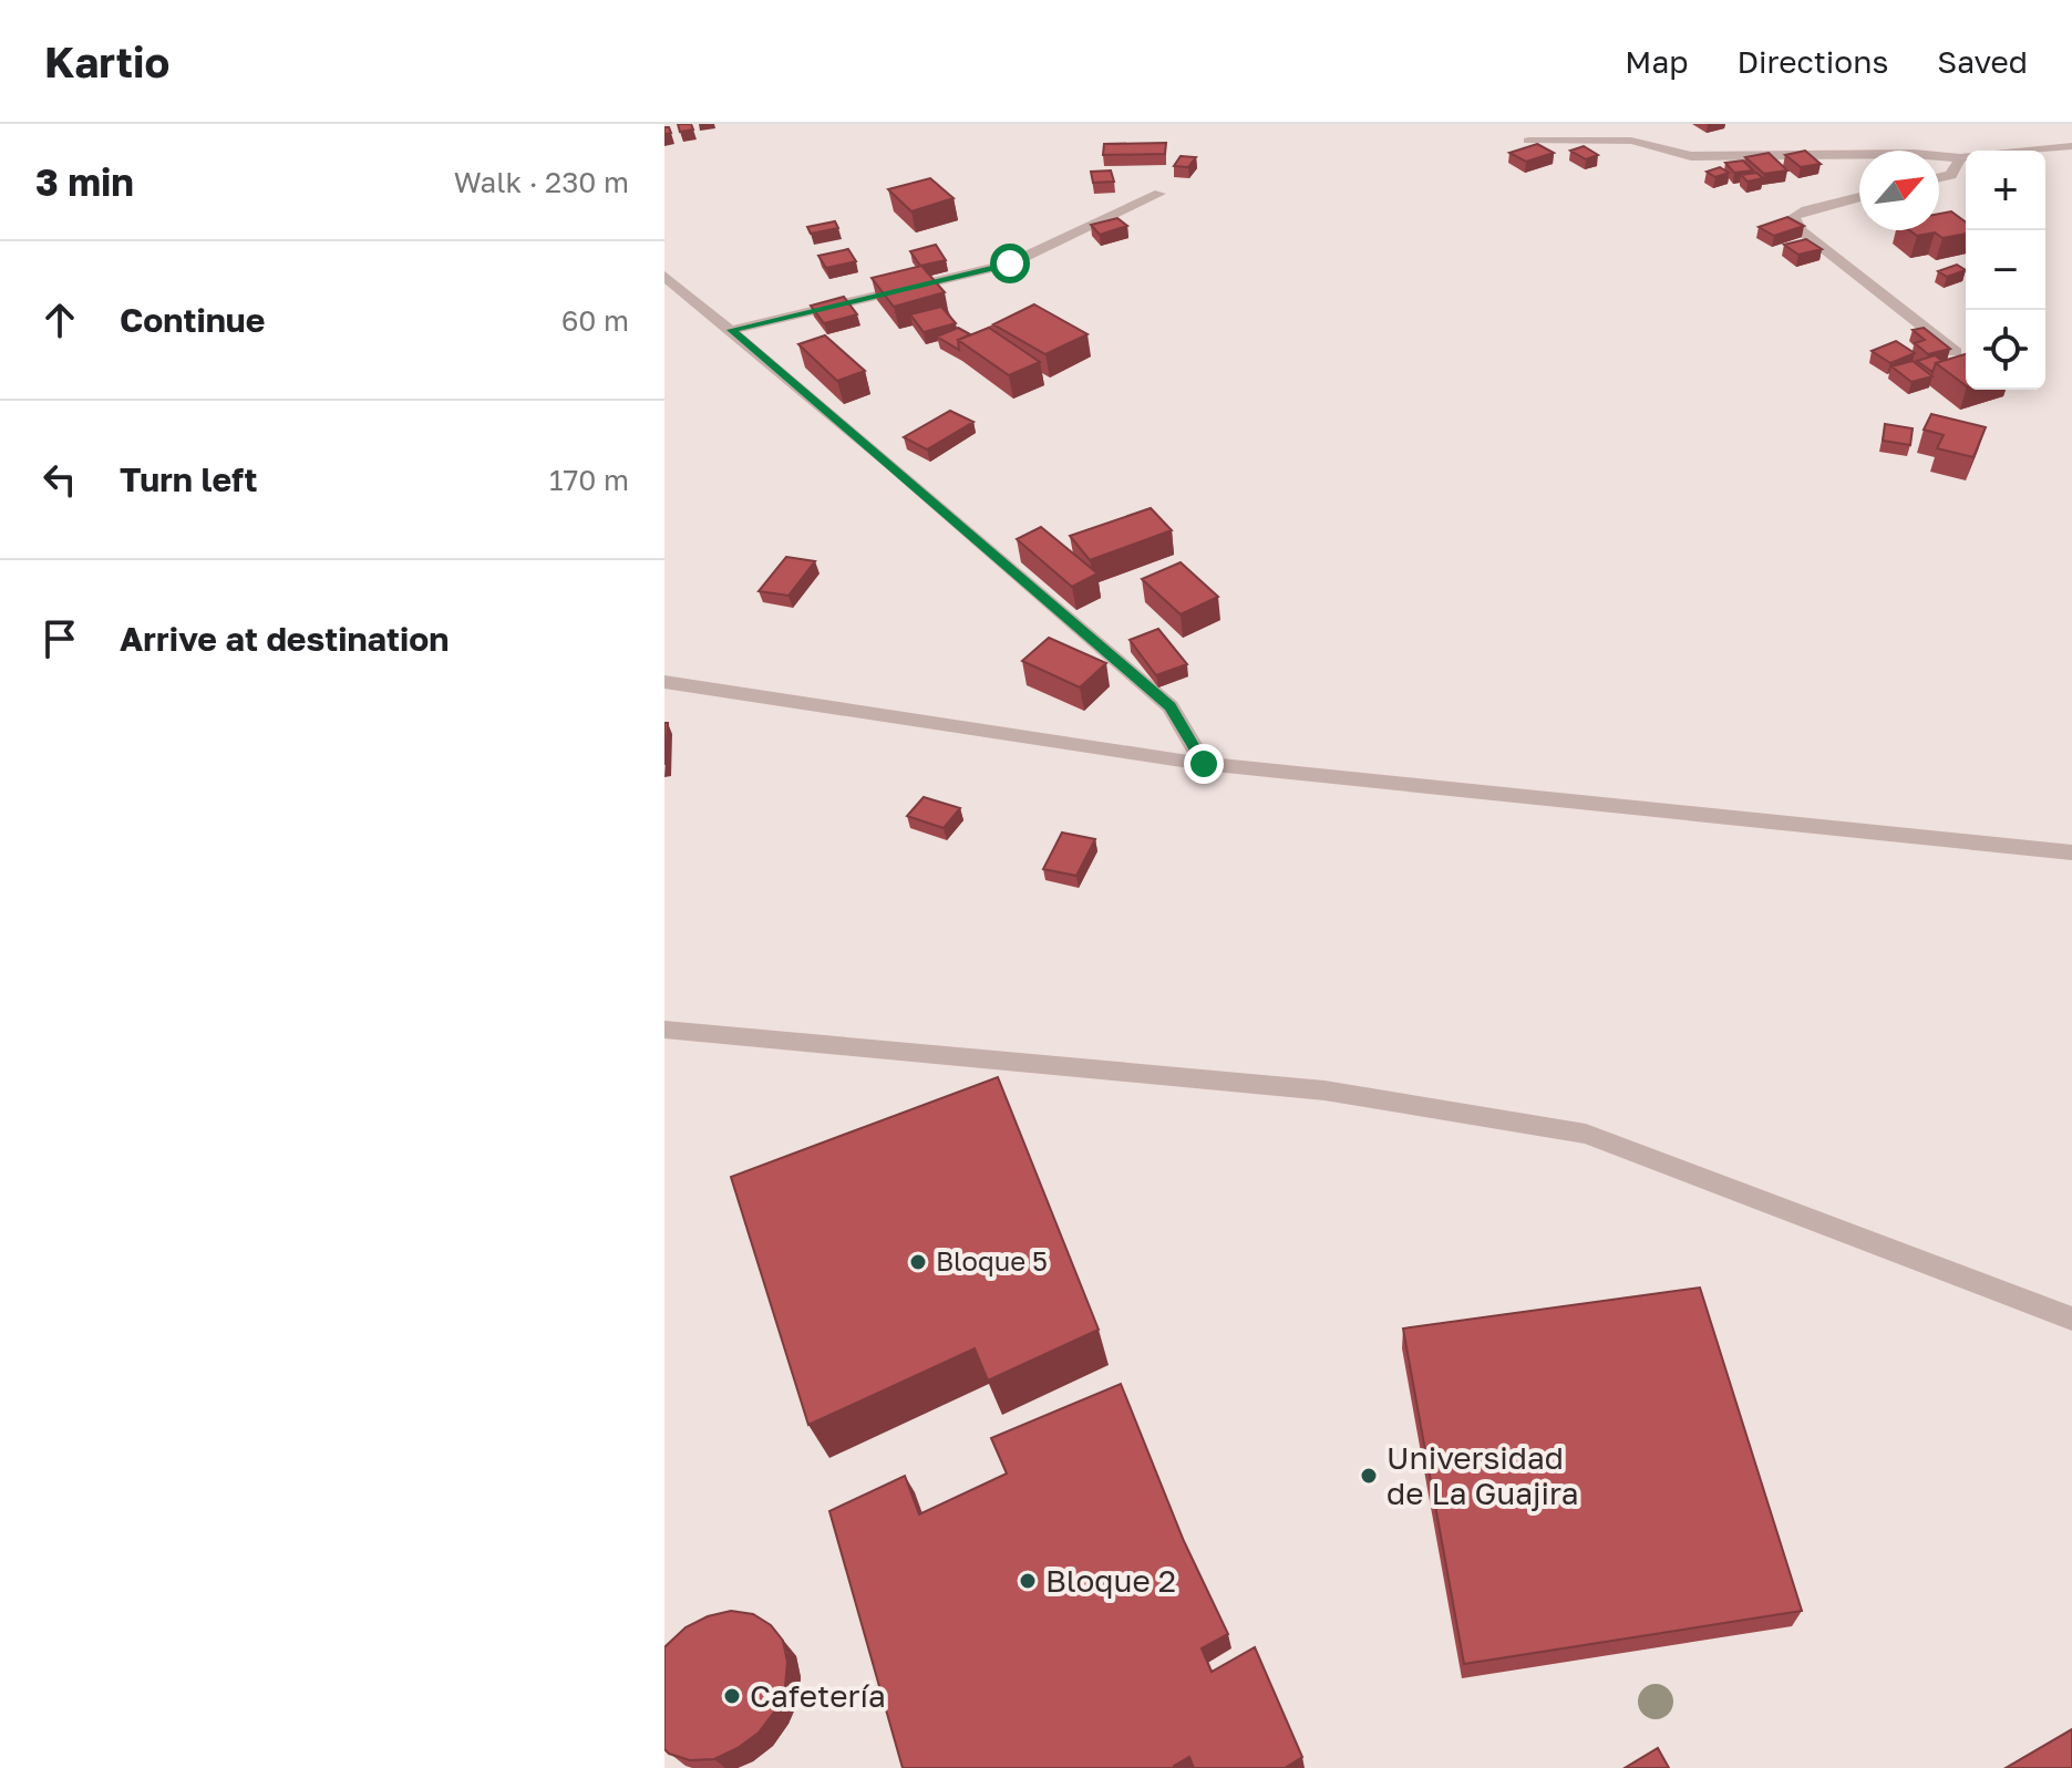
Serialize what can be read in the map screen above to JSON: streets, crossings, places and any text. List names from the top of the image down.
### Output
{
  "places": [
    "Bloque 5",
    "Universidad de La Guajira",
    "Bloque 2",
    "Cafetería"
  ],
  "north": "top right",
  "page": {
    "header": "Kartio",
    "nav": ["Map", "Directions", "Saved"],
    "heading": ["3 min", "Walk · 230 m"],
    "map_buttons": ["+", "−"],
    "list": [
      ["Continue", "60 m"],
      ["Turn left", "170 m"],
      "Arrive at destination"
    ]
  }
}
